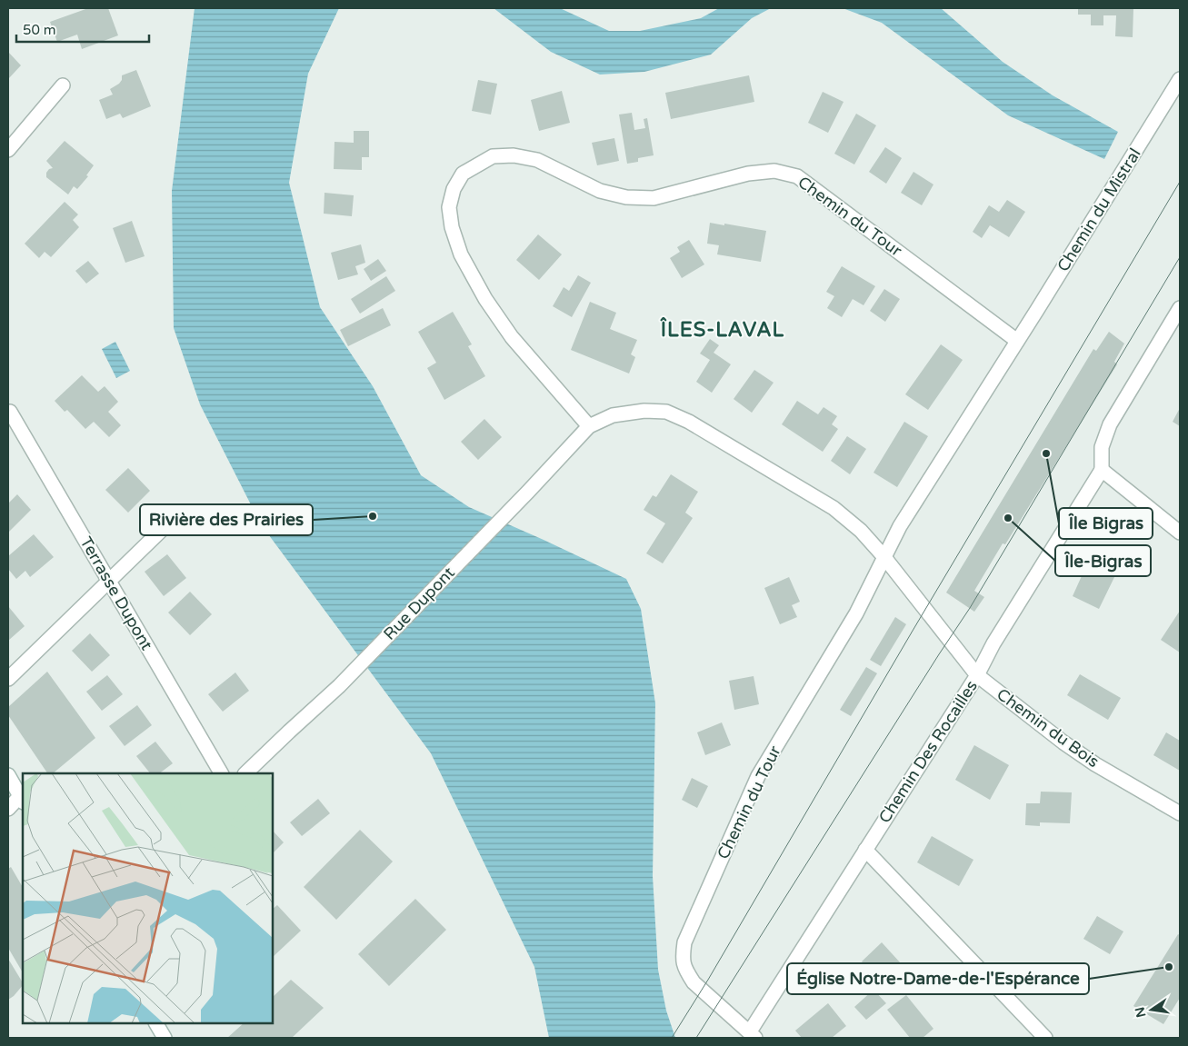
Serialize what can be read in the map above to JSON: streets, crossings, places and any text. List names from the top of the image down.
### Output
{
  "streets": {
    "street": [
      "Chemin du Mistral",
      "Chemin du Tour",
      "Terrasse Dupont",
      "Rue Dupont",
      "Chemin du Bois",
      "Chemin Des Rocailles"
    ]
  },
  "crossings": [
    ["Chemin du Mistral", "Chemin du Tour"],
    ["Chemin du Tour", "Rue Dupont"],
    ["Chemin du Tour", "Chemin du Bois"],
    ["Chemin du Tour", "Chemin Des Rocailles"],
    ["Chemin du Bois", "Chemin Des Rocailles"]
  ],
  "districts": ["ÎLES-LAVAL"],
  "places": [
    "Île Bigras",
    "Rivière des Prairies",
    "Île-Bigras",
    "Église Notre-Dame-de-l'Espérance"
  ],
  "scale_bar": "50 m",
  "north": "left"
}
